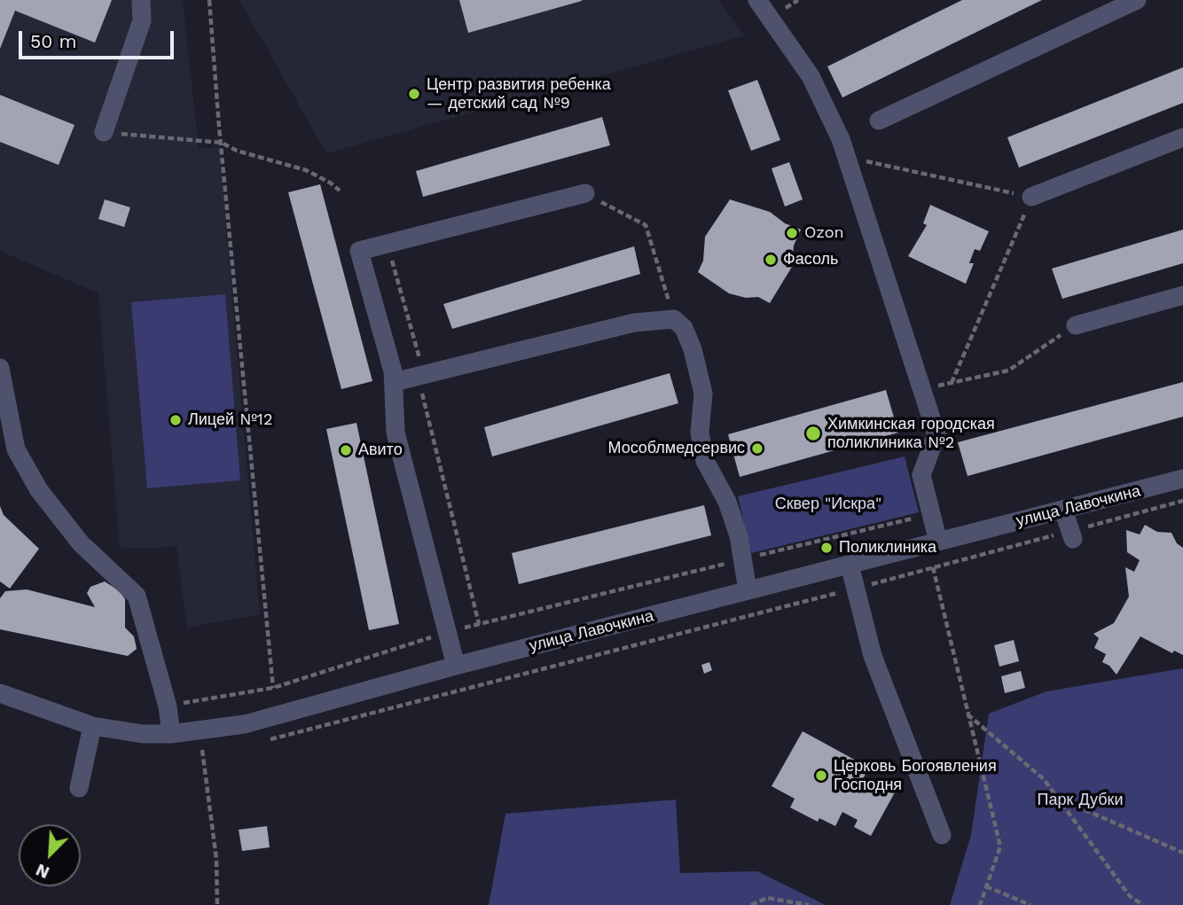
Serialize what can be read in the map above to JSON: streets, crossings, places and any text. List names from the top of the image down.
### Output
{
  "streets": {
    "street": ["улица Лавочкина"]
  },
  "parks": ["Сквер \"Искра\"", "Парк Дубки"],
  "places": [
    "Центр развития ребенка — детский сад №9",
    "Ozon",
    "Фасоль",
    "Лицей №12",
    "Химкинская городская поликлиника №2",
    "Мособлмедсервис",
    "Авито",
    "Поликлиника",
    "Церковь Богоявления Господня"
  ],
  "scale_bar": "50 m",
  "north": "bottom left"
}
